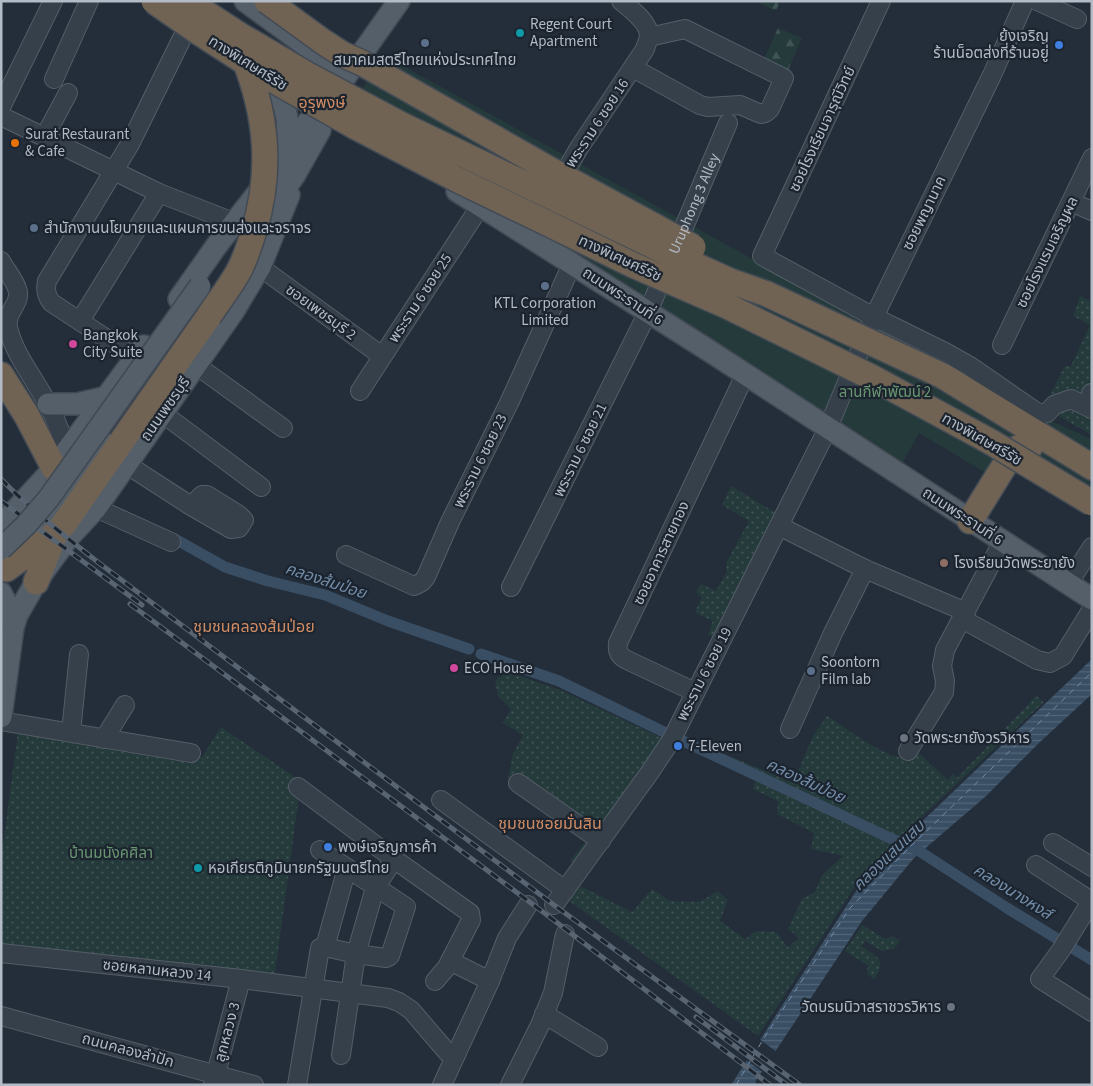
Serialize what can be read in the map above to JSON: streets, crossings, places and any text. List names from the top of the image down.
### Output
{
  "streets": {
    "highway": ["ทางพิเศษศรีรัช"],
    "main road": ["ถนนพระรามที่ 6", "ถนนเพชรบุรี"],
    "street": [
      "พระราม 6 ซอย 16",
      "ซอยโรงเรียนจารุณีวิทย์",
      "Uruphong 3 Alley",
      "ซอยพญานาค",
      "ซอยโรงแรมเจริญผล",
      "พระราม 6 ซอย 25",
      "ซอยเพชรบุรี 2",
      "พระราม 6 ซอย 21",
      "พระราม 6 ซอย 23",
      "ซอยอาคารสายทอง",
      "พระราม 6 ซอย 19",
      "ซอยหลานหลวง 14",
      "ลูกหลวง 3",
      "ถนนคลองลำปัก"
    ]
  },
  "crossings": [
    ["พระราม 6 ซอย 16", "ถนนพระรามที่ 6"],
    ["ซอยโรงเรียนจารุณีวิทย์", "ซอยพญานาค"],
    ["Uruphong 3 Alley", "ถนนพระรามที่ 6"],
    ["Uruphong 3 Alley", "พระราม 6 ซอย 21"],
    ["ซอยพญานาค", "ถนนพระรามที่ 6"],
    ["ซอยพญานาค", "พระราม 6 ซอย 19"],
    ["ถนนพระรามที่ 6", "พระราม 6 ซอย 25"],
    ["ถนนพระรามที่ 6", "ถนนเพชรบุรี"],
    ["ถนนพระรามที่ 6", "พระราม 6 ซอย 21"],
    ["ถนนพระรามที่ 6", "พระราม 6 ซอย 23"],
    ["ถนนพระรามที่ 6", "ซอยอาคารสายทอง"],
    ["ถนนพระรามที่ 6", "พระราม 6 ซอย 19"],
    ["พระราม 6 ซอย 25", "ซอยเพชรบุรี 2"],
    ["ซอยเพชรบุรี 2", "ถนนเพชรบุรี"],
    ["ซอยอาคารสายทอง", "พระราม 6 ซอย 19"],
    ["ซอยหลานหลวง 14", "ลูกหลวง 3"],
    ["ลูกหลวง 3", "ถนนคลองลำปัก"]
  ],
  "districts": ["อุรุพงษ์", "ชุมชนคลองส้มป่อย", "ชุมชนซอยมั่นสิน"],
  "water": ["คลองส้มป่อย", "คลองแสนแสบ", "คลองนางหงส์"],
  "parks": ["ลานกีฬาพัฒน์ 2", "บ้านมนังคศิลา"],
  "places": [
    "Regent Court Apartment",
    "สมาคมสตรีไทยแห่งประเทศไทย",
    "ย้งเจริญ ร้านน็อตส่งที่ร้านอยู่",
    "Surat Restaurant & Cafe",
    "สำนักงานนโยบายและแผนการขนส่งและจราจร",
    "KTL Corporation Limited",
    "Bangkok City Suite",
    "โรงเรียนวัดพระยายัง",
    "ECO House",
    "Soontorn Film lab",
    "วัดพระยายังวรวิหาร",
    "7-Eleven",
    "พงษ์เจริญการค้า",
    "หอเกียรติภูมินายกรัฐมนตรีไทย",
    "วัดบรมนิวาสราชวรวิหาร"
  ]
}
